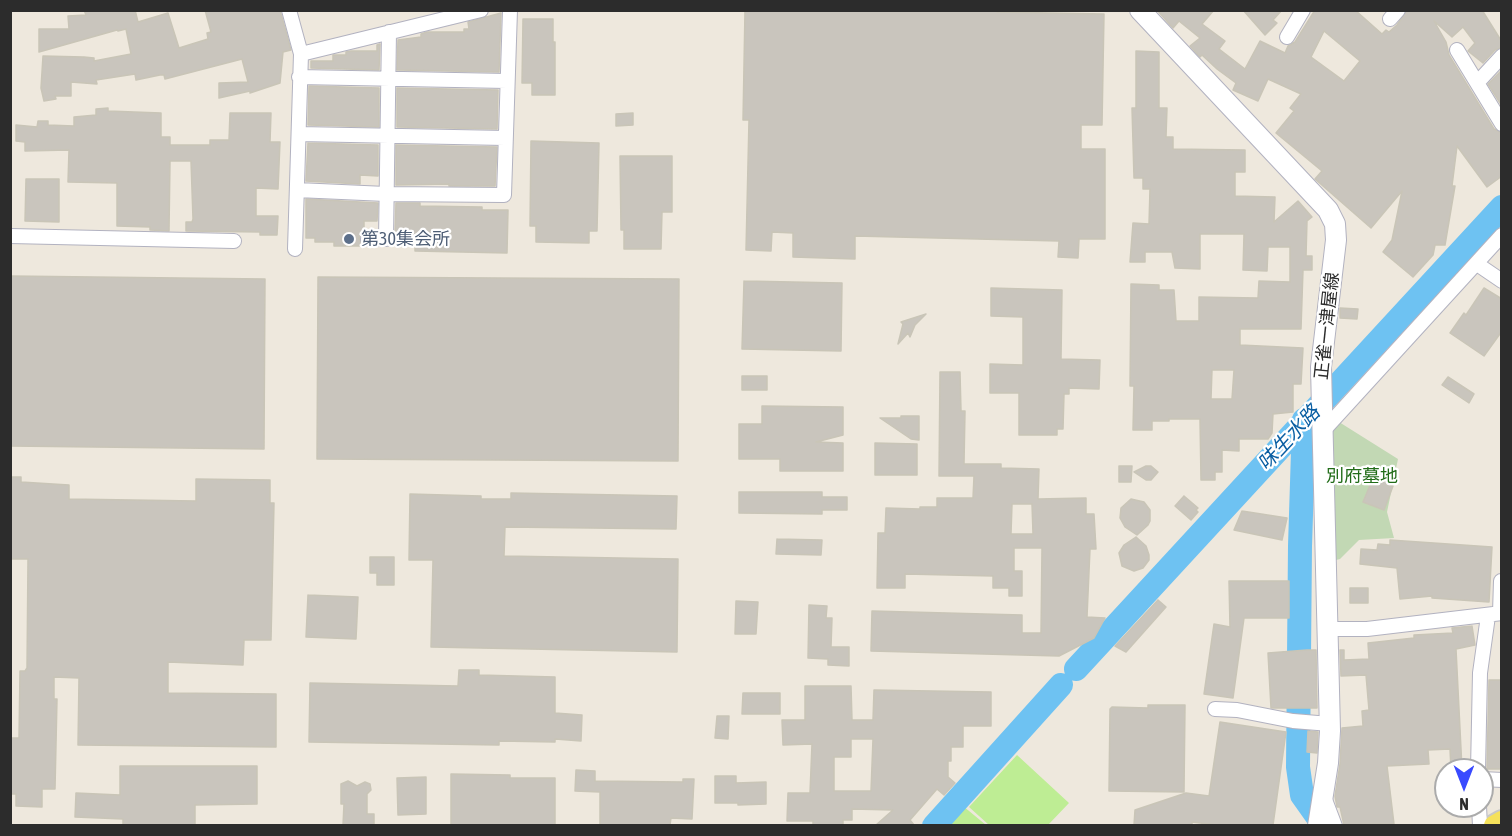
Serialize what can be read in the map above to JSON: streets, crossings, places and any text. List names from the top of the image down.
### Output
{
  "streets": {
    "main road": ["正雀一津屋線"]
  },
  "water": ["味生水路"],
  "parks": ["別府墓地"],
  "places": ["第30集会所"],
  "north": "bottom"
}
